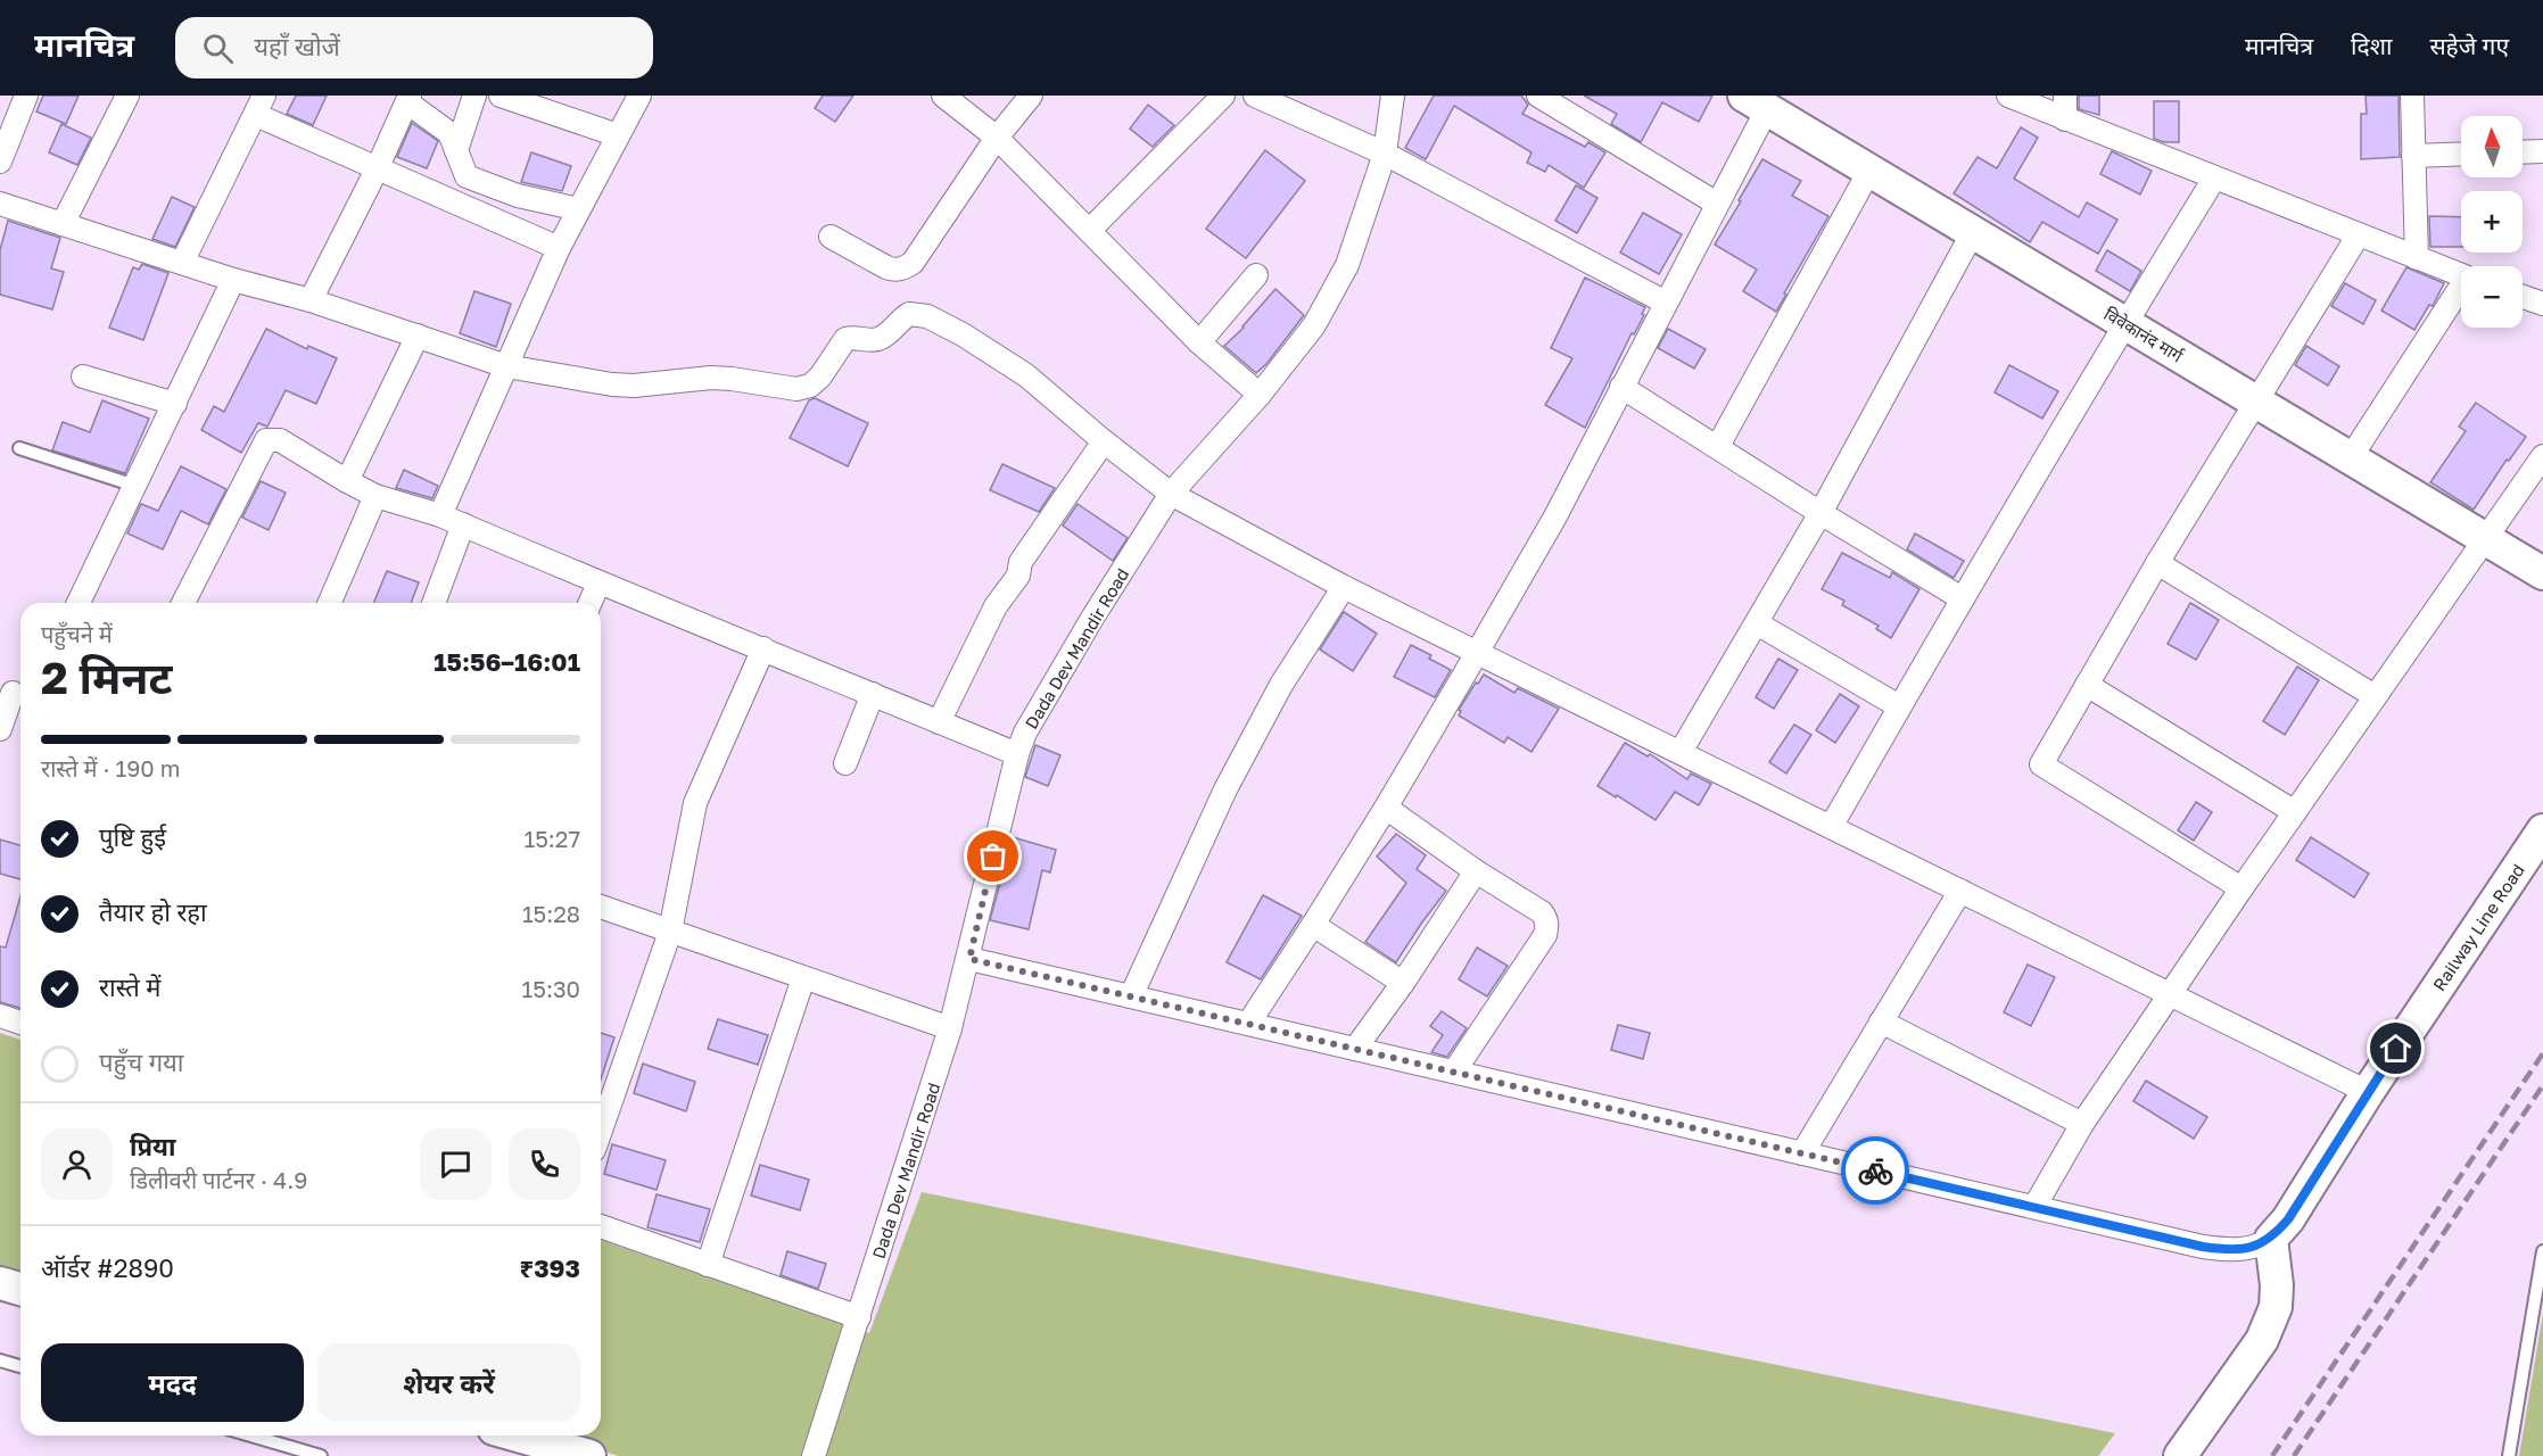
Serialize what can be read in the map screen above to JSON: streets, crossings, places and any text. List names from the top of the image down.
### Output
{
  "streets": {
    "street": ["विवेकानंद मार्ग", "Dada Dev Mandir Road", "Railway Line Road"]
  },
  "north": "top",
  "page": {
    "header": "मानचित्र",
    "search": "यहाँ खोजें",
    "nav": ["मानचित्र", "दिशा", "सहेजे गए"],
    "map_buttons": ["+", "−"],
    "heading": ["2 मिनट", "पहुँचने में", "15:56–16:01"],
    "panel": [
      "प्रिया",
      "डिलीवरी पार्टनर · 4.9",
      "ऑर्डर #2890",
      "₹393"
    ],
    "bar": "रास्ते में · 190 m",
    "list": [
      ["पुष्टि हुई", "15:27"],
      ["तैयार हो रहा", "15:28"],
      ["रास्ते में", "15:30"],
      "पहुँच गया"
    ],
    "buttons": ["मदद", "शेयर करें"]
  }
}
